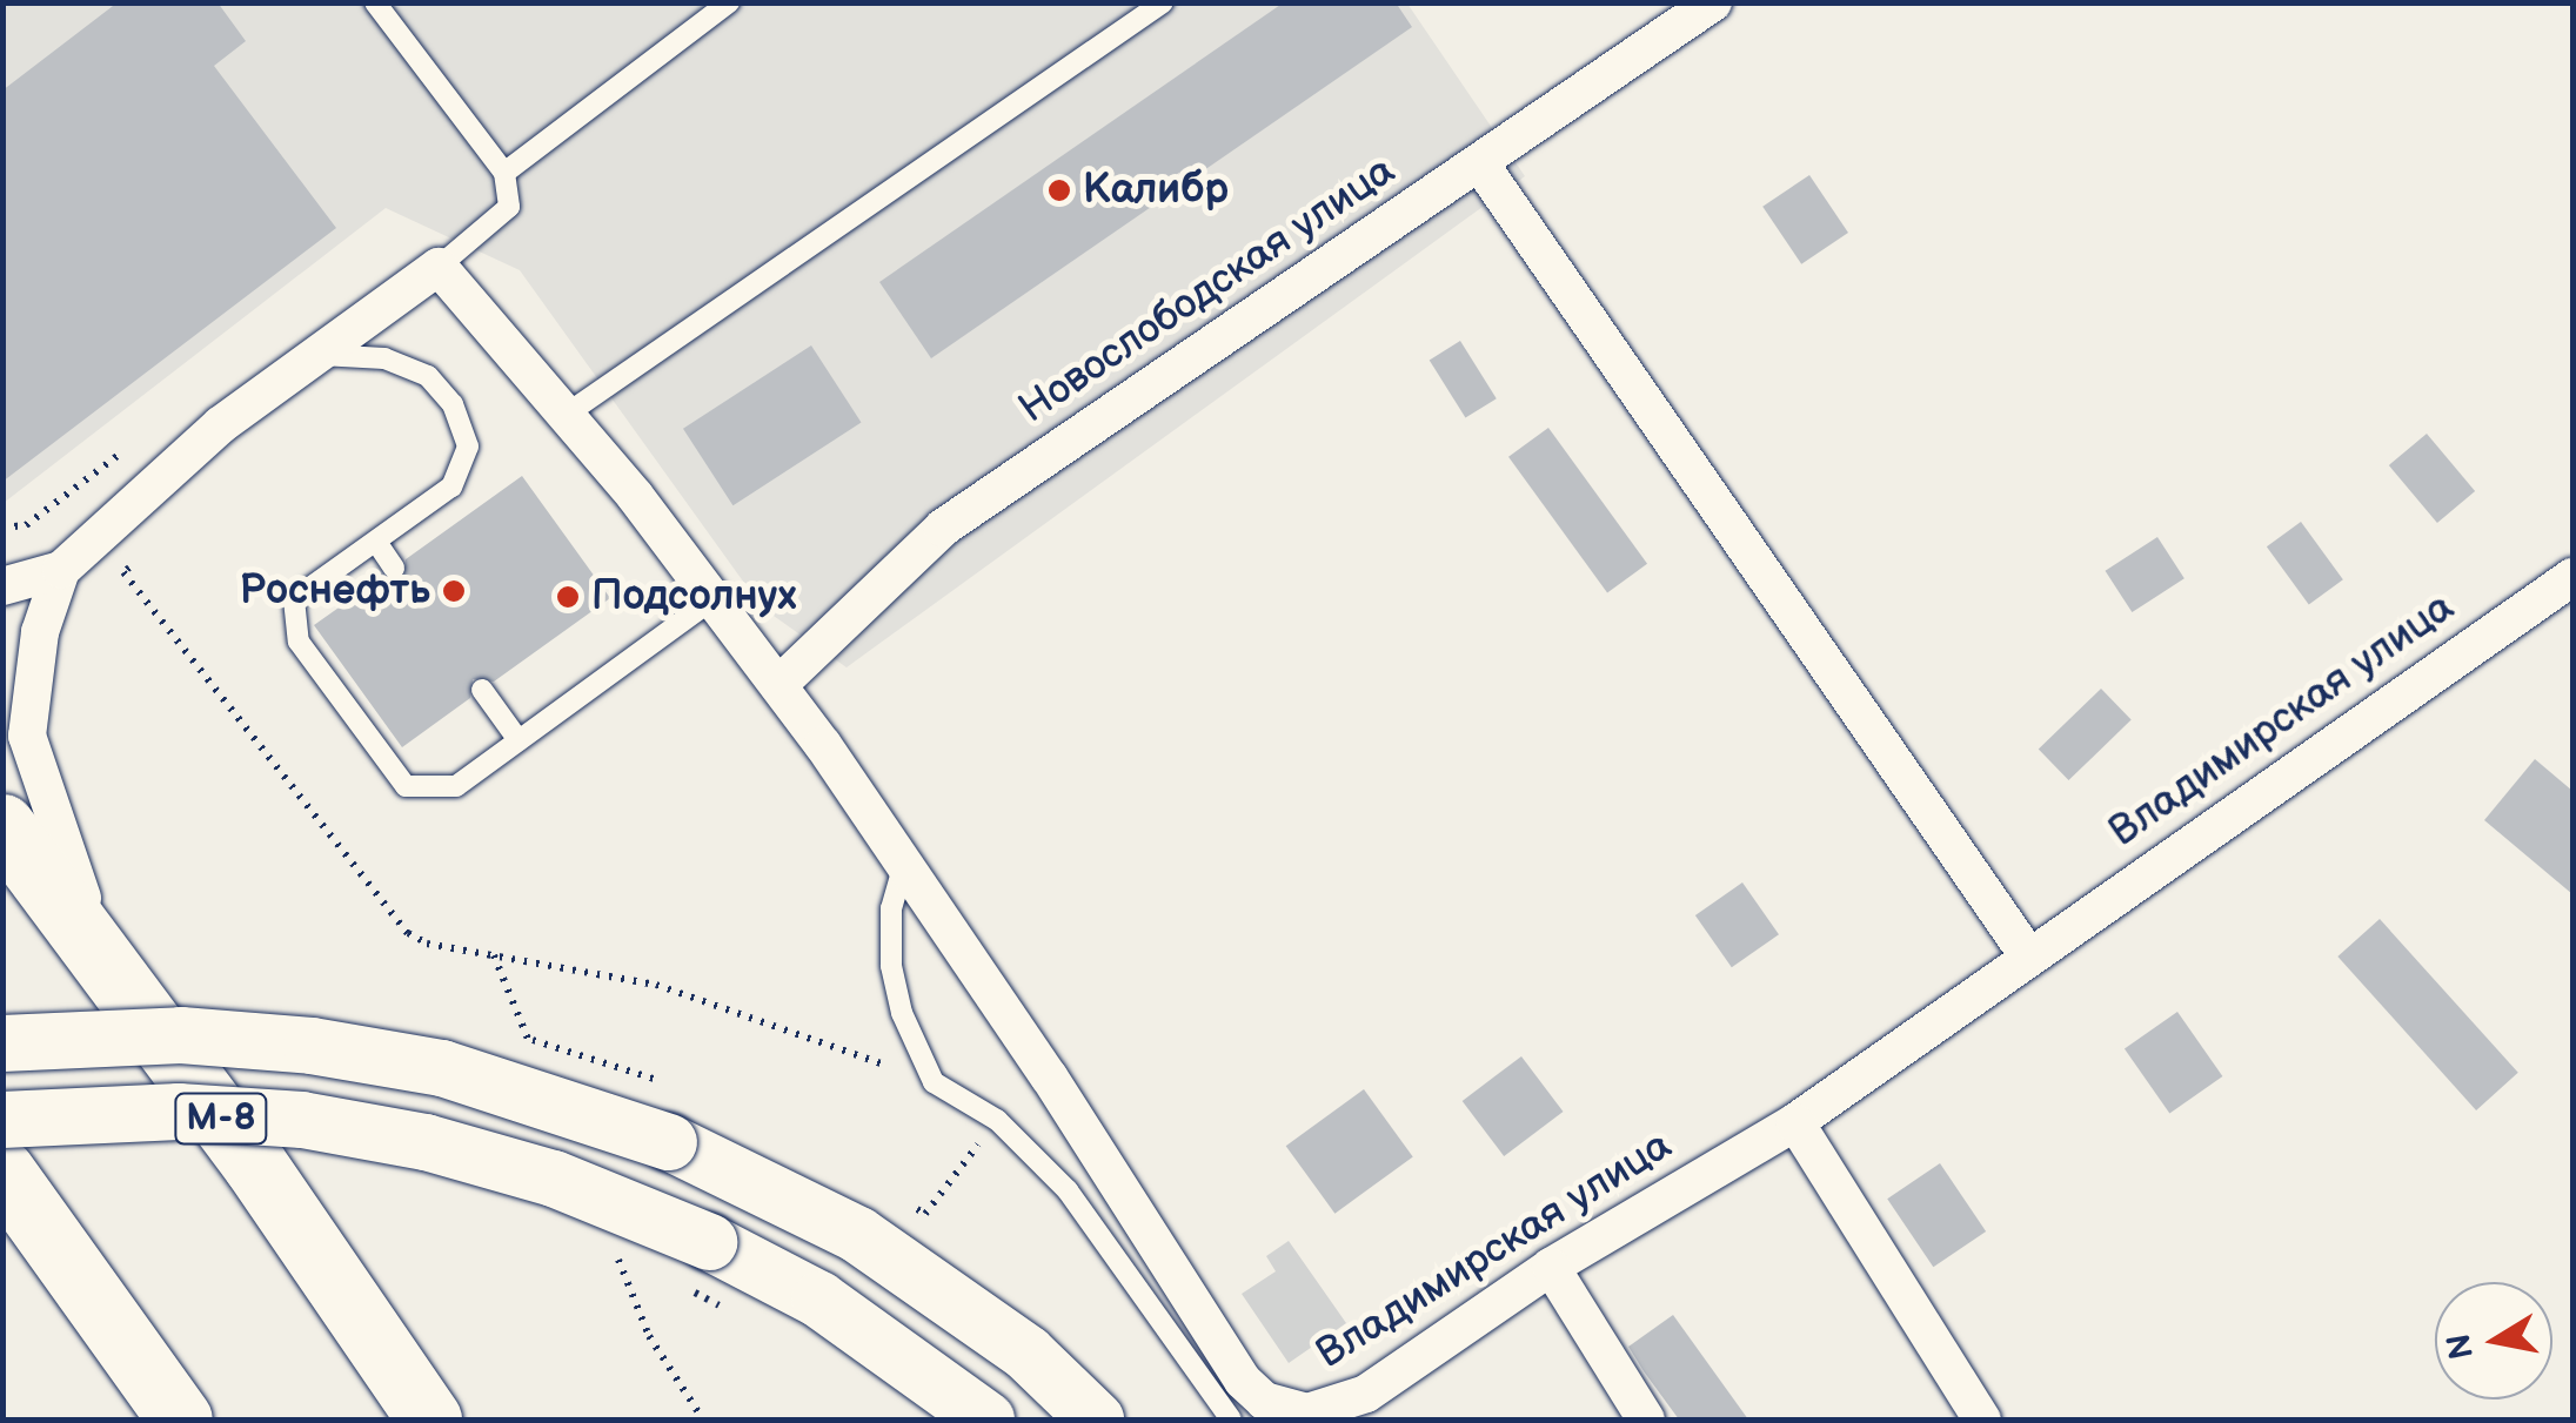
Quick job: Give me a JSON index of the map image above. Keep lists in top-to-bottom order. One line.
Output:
{"streets":{"highway":["М-8"],"street":["Новослободская улица","Владимирская улица"]},"crossings":[["Новослободская улица","Владимирская улица"]],"places":["Калибр","Роснефть","Подсолнух"],"north":"left"}
